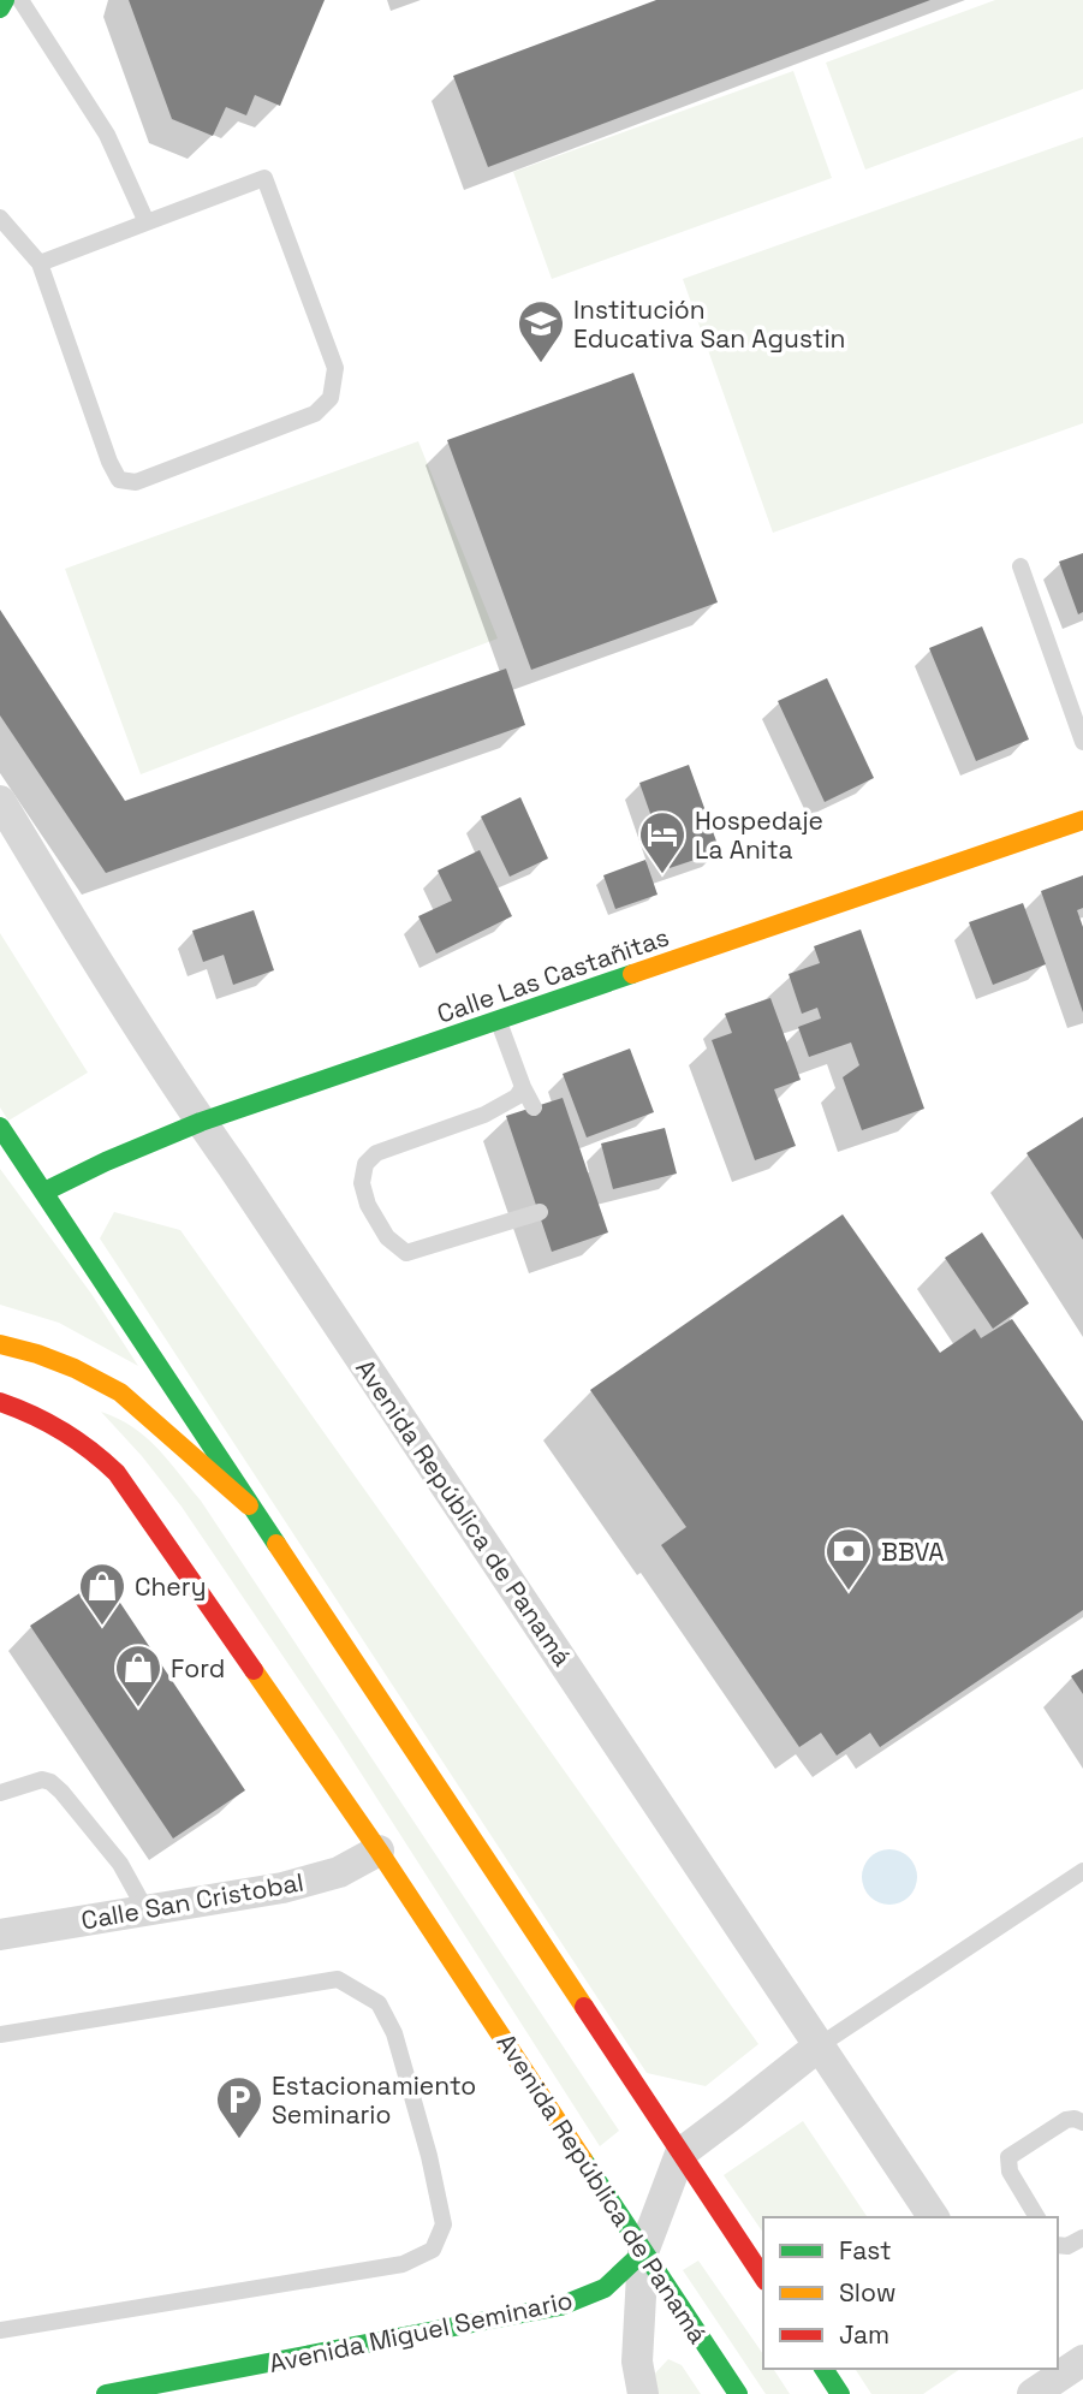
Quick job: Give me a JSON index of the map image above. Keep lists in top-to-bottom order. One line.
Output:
{"streets":{"main road":["Calle Las Castañitas","Avenida República de Panamá","Avenida Miguel Seminario"],"street":["Calle San Cristobal"]},"crossings":[["Calle Las Castañitas","Avenida República de Panamá"],["Avenida República de Panamá","Calle San Cristobal"],["Avenida República de Panamá","Avenida Miguel Seminario"]],"places":{"school or university":["Institución Educativa San Agustin"],"hotel":["Hospedaje La Anita"],"bank":["BBVA"],"shop":["Chery","Ford"],"parking":["Estacionamiento Seminario"]},"legend":["Fast","Slow","Jam"]}
